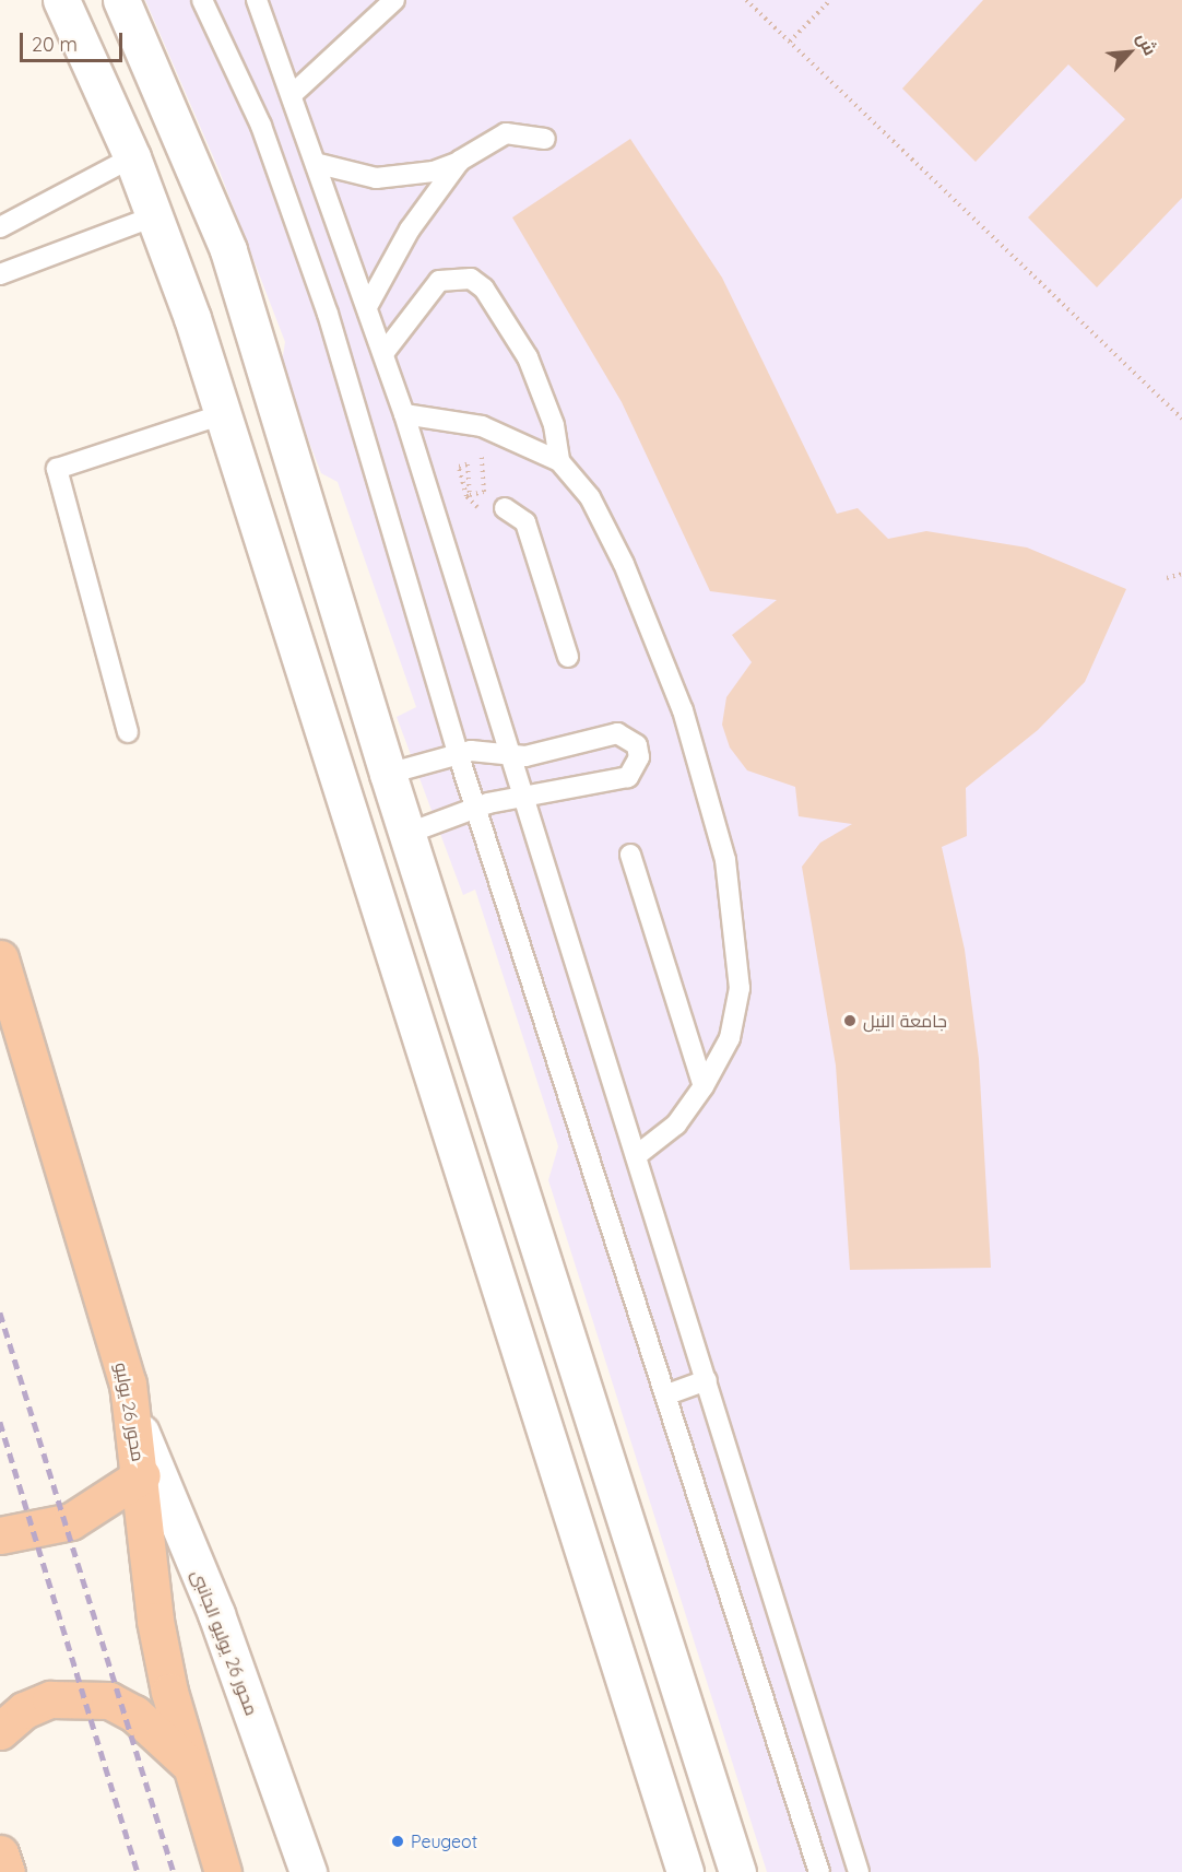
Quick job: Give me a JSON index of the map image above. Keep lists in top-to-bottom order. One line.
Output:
{"streets":{"highway":["محور 26 يوليو"],"street":["محور 26 يوليو الجانبى"]},"crossings":[["محور 26 يوليو","محور 26 يوليو الجانبى"]],"places":["جامعة النيل","Peugeot"],"scale_bar":"20 m","north":"top right"}
